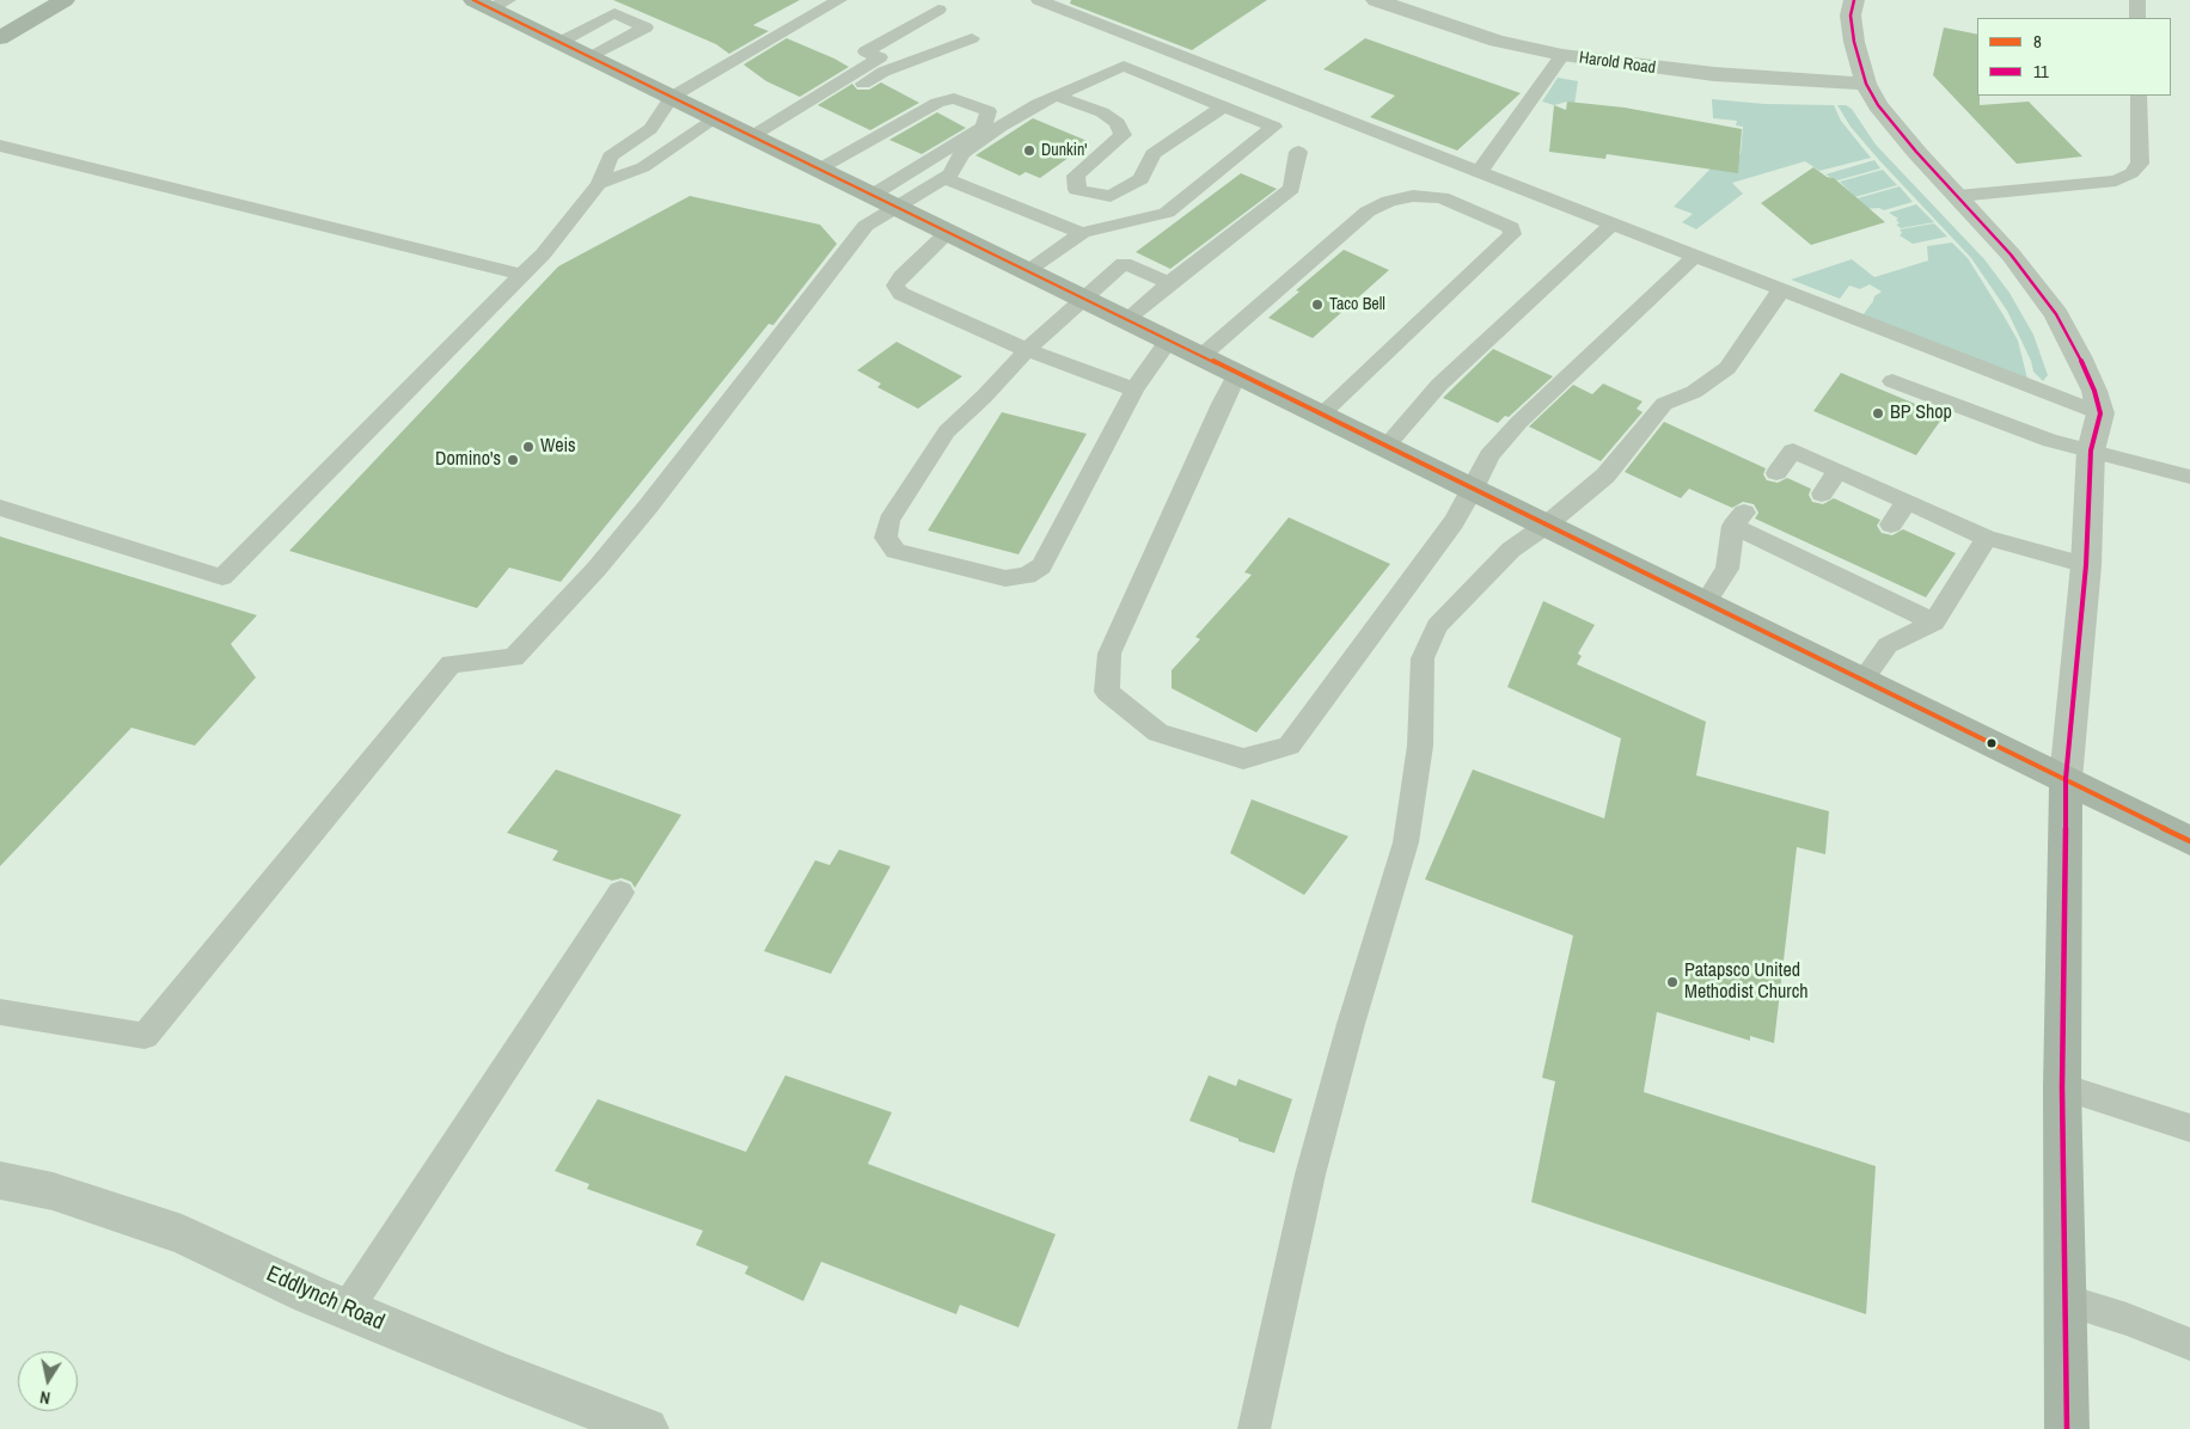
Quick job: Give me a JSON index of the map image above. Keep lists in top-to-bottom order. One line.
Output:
{"streets":{"street":["Harold Road","Eddlynch Road"]},"places":["Dunkin'","Taco Bell","BP Shop","Weis","Domino's","Patapsco United Methodist Church"],"lines":["transit line 8","transit line 11"],"legend":["8","11"],"north":"bottom"}
